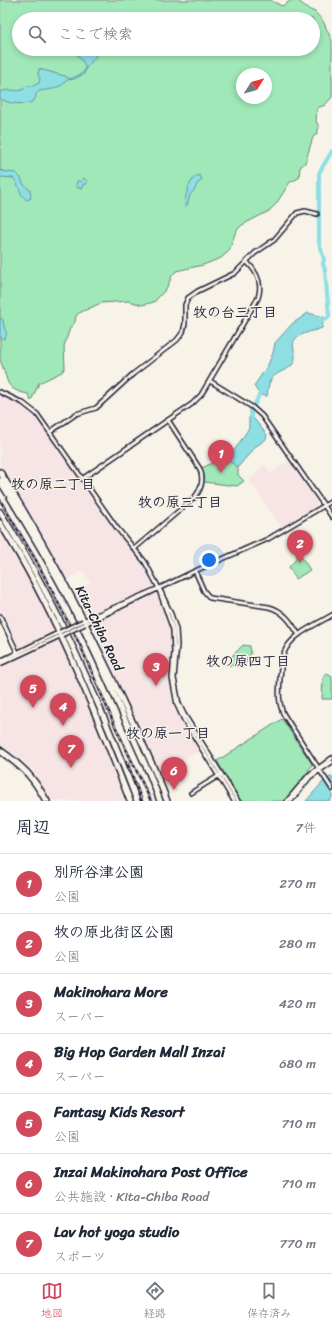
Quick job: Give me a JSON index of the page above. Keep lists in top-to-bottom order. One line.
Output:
{"streets":{"highway":["Kita-Chiba Road"]},"districts":["牧の台三丁目","牧の原二丁目","牧の原三丁目","牧の原四丁目","牧の原一丁目"],"north":"top right","page":{"search":"ここで検索","pins":["1","2","3","5","4","7","6"],"heading":["周辺","7件"],"list":[{"mark":"1","name":"別所谷津公園","note":"公園","value":"270 m"},{"mark":"2","name":"牧の原北街区公園","note":"公園","value":"280 m"},{"mark":"3","name":"Makinohara More","note":"スーパー","value":"420 m"},{"mark":"4","name":"Big Hop Garden Mall Inzai","note":"スーパー","value":"680 m"},{"mark":"5","name":"Fantasy Kids Resort","note":"公園","value":"710 m"},{"mark":"6","name":"Inzai Makinohara Post Office","note":"公共施設 · Kita-Chiba Road","value":"710 m"},{"mark":"7","name":"Lav hot yoga studio","note":"スポーツ","value":"770 m"}],"nav":["地図","経路","保存済み"]}}
